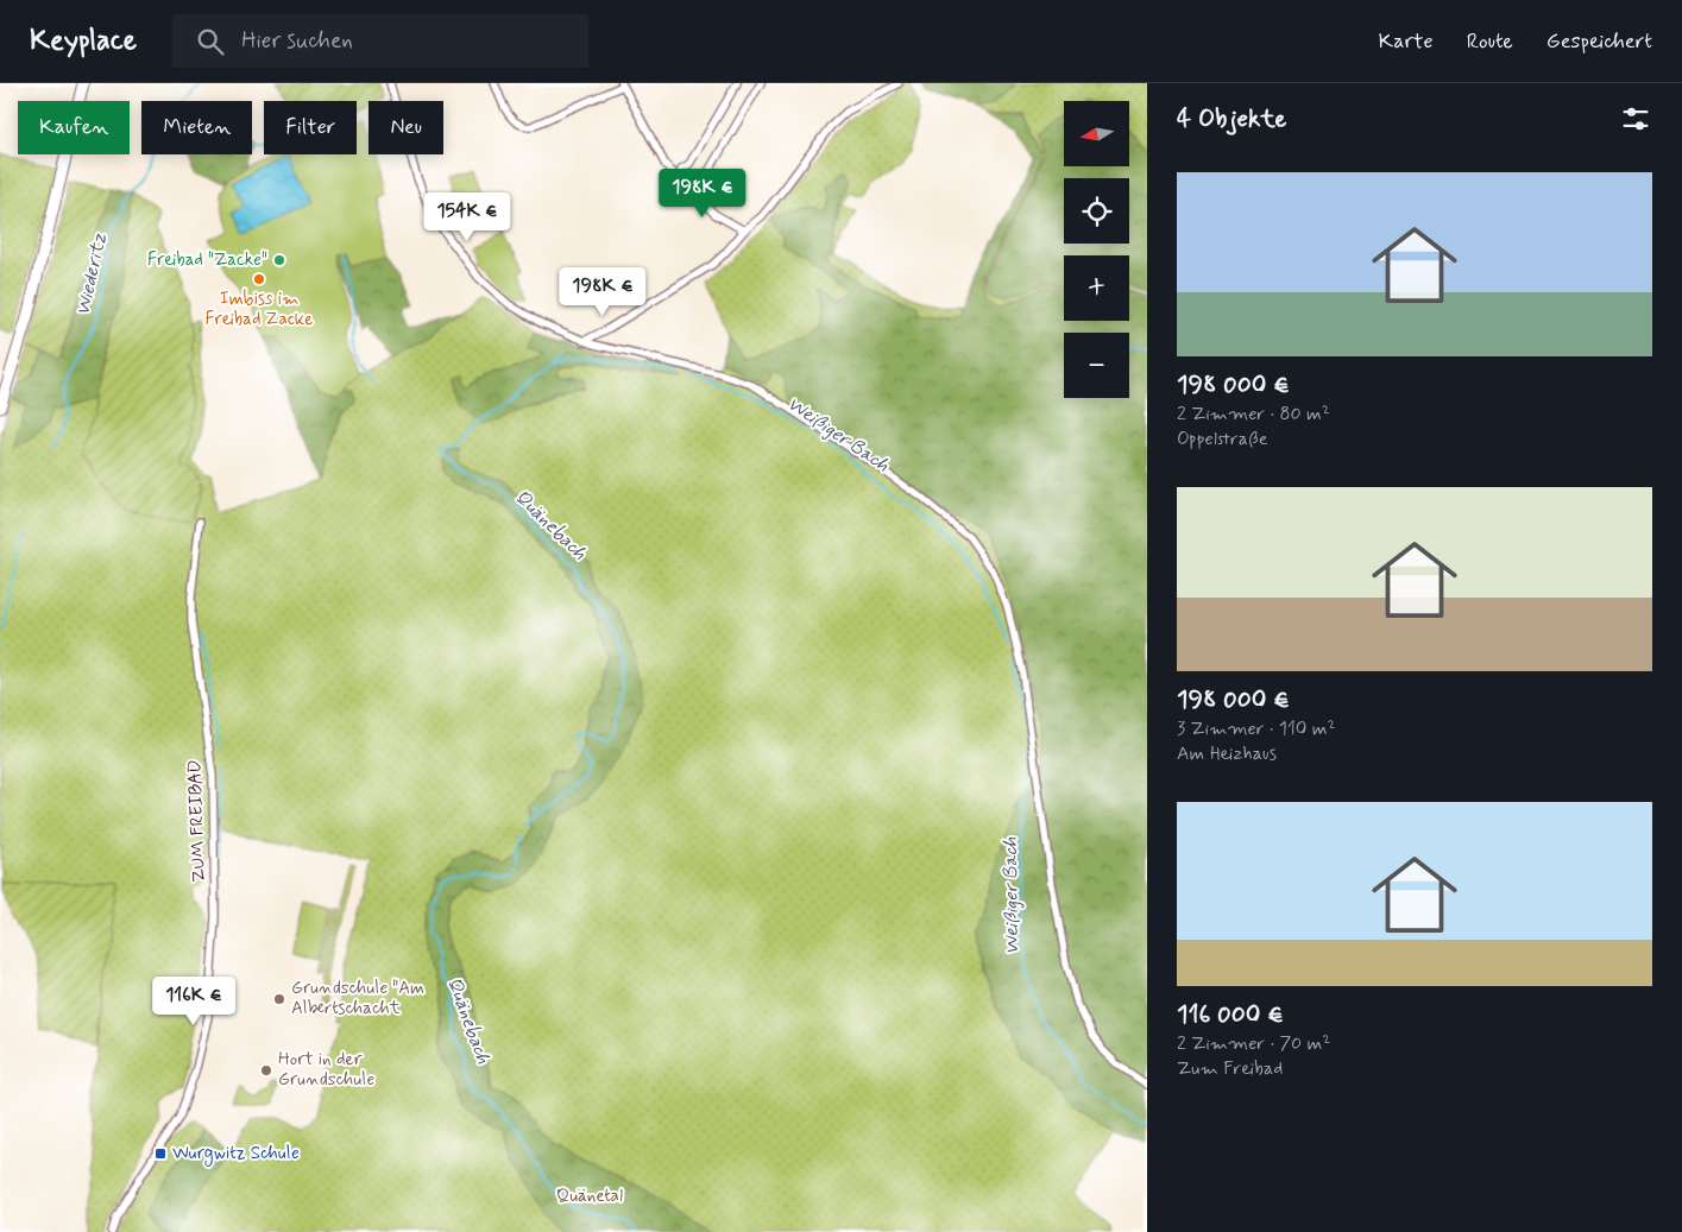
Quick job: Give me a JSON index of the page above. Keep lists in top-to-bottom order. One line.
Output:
{"streets":{"street":["ZUM FREIBAD"]},"water":["Wiederitz","Weißiger Bach","Quänebach"],"parks":["Quänetal"],"places":{"other":["Freibad \"Zacke\"","Imbiss im Freibad Zacke","Grundschule \"Am Albertschacht","Hort in der Grundschule"],"transit":["Wurgwitz Schule"]},"north":"left","page":{"header":"Keyplace","search":"Hier suchen","nav":["Karte","Route","Gespeichert"],"heading":"4 Objekte","map_buttons":["+","−"],"chip":["Kaufen","Mieten","Filter","Neu"],"list":[{"name":"198 000 €","note":"2 Zimmer · 80 m² · Oppelstraße"},{"name":"198 000 €","note":"3 Zimmer · 110 m² · Am Heizhaus"},{"name":"116 000 €","note":"2 Zimmer · 70 m² · Zum Freibad"}],"price":["198K €","154K €","198K €","116K €"]}}
